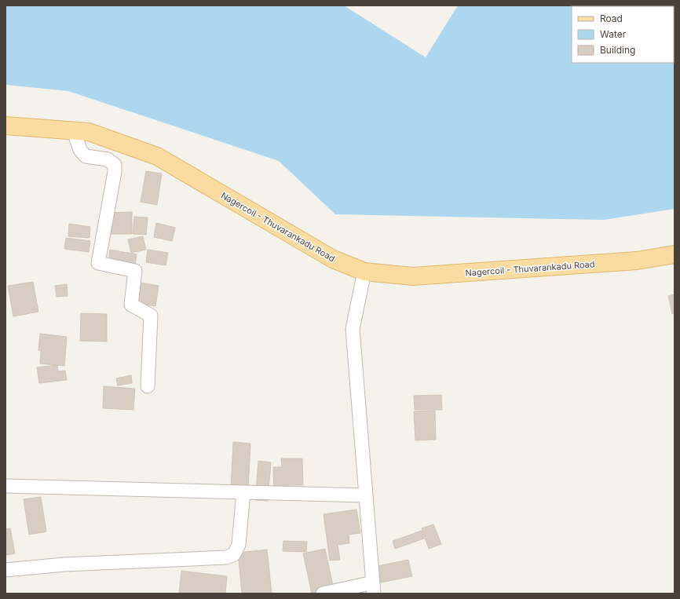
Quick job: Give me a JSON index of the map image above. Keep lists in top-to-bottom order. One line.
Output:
{"streets":{"main road":["Nagercoil - Thuvarankadu Road"]},"legend":["Road","Water","Building"]}
